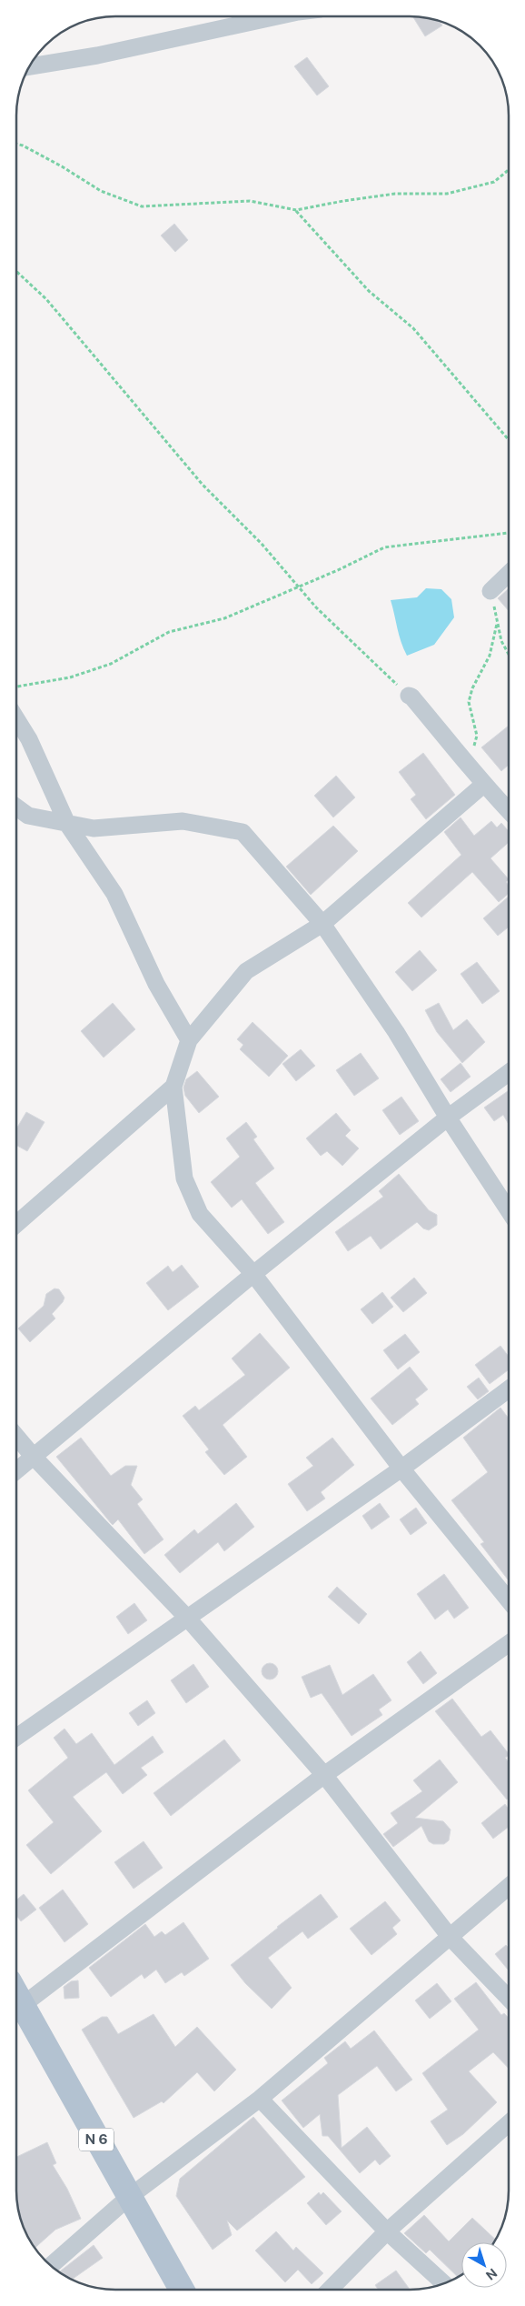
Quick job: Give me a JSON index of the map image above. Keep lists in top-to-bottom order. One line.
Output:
{"streets":{"main road":["N 6"]},"north":"bottom right"}
